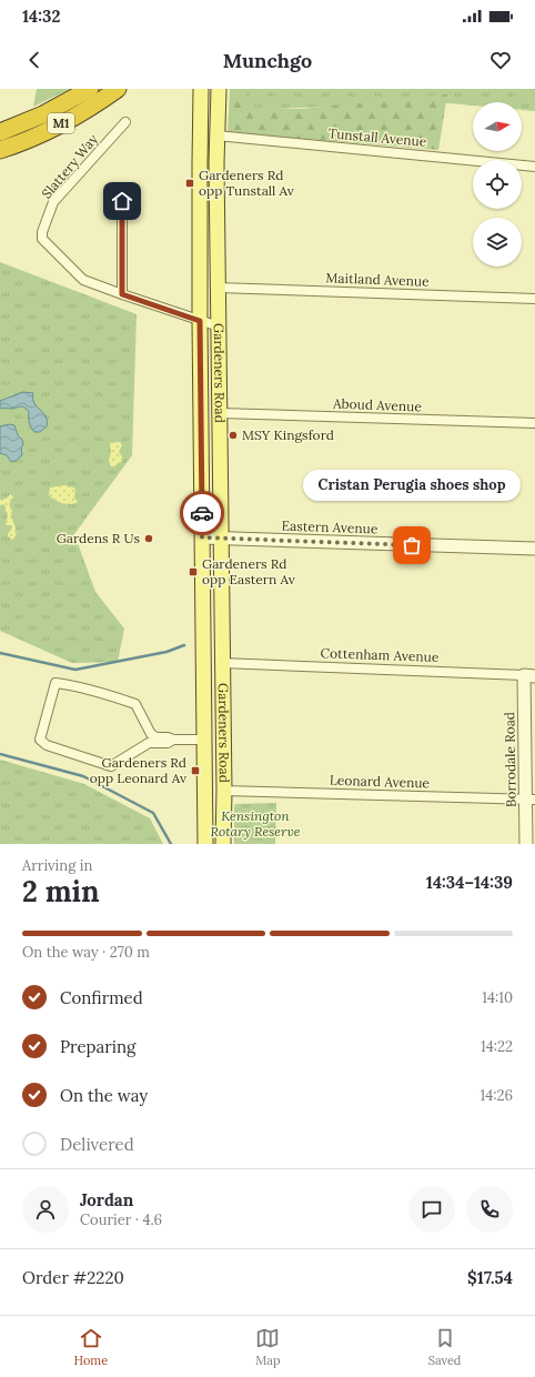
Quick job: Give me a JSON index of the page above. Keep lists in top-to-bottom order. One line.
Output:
{"streets":{"highway":["M1"],"main road":["Gardeners Road"],"street":["Tunstall Avenue","Slattery Way","Maitland Avenue","Aboud Avenue","Eastern Avenue","Cottenham Avenue","Borrodale Road","Leonard Avenue"]},"crossings":[["Tunstall Avenue","Gardeners Road"],["Slattery Way","Gardeners Road"],["Maitland Avenue","Gardeners Road"],["Gardeners Road","Aboud Avenue"],["Gardeners Road","Eastern Avenue"],["Gardeners Road","Cottenham Avenue"],["Gardeners Road","Leonard Avenue"],["Cottenham Avenue","Borrodale Road"],["Borrodale Road","Leonard Avenue"]],"parks":["Kensington Rotary Reserve"],"places":{"transit":["Gardeners Rd opp Tunstall Av","Gardeners Rd opp Eastern Av","Gardeners Rd opp Leonard Av"],"other":["MSY Kingsford","Gardens R Us","Cristan Perugia shoes shop"]},"north":"right","page":{"status":"14:32","header":"Munchgo","bubble":"Cristan Perugia shoes shop","heading":["2 min","Arriving in","14:34–14:39"],"panel":["Jordan","Courier · 4.6","Order #2220","$17.54"],"bar":"On the way · 270 m","list":[["Confirmed","14:10"],["Preparing","14:22"],["On the way","14:26"],"Delivered"],"tabs":["Home","Map","Saved"]}}
